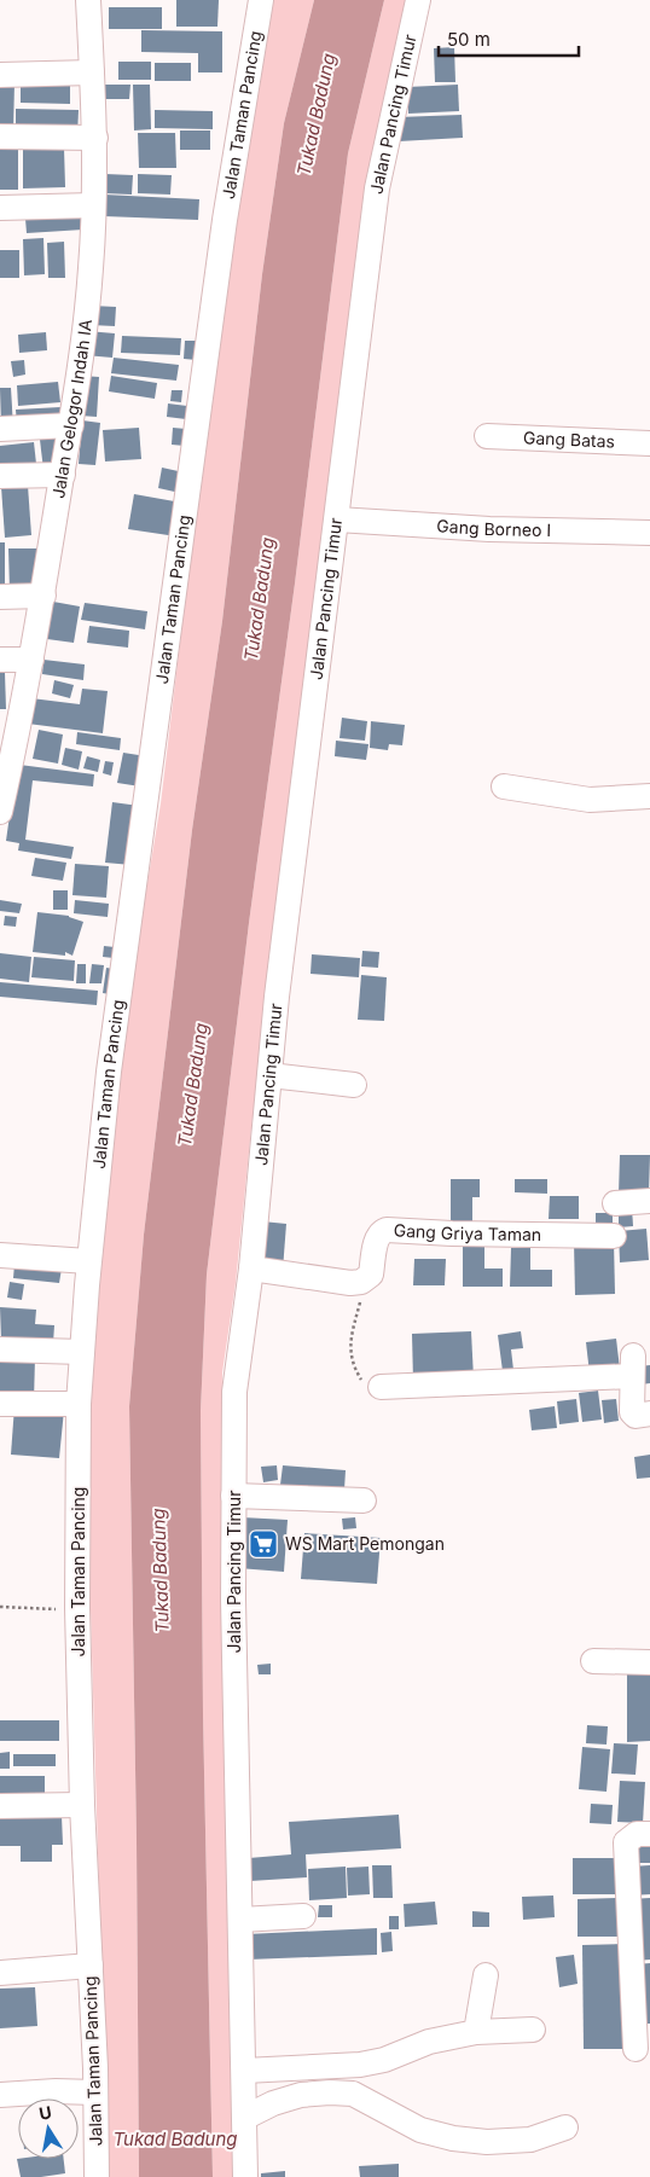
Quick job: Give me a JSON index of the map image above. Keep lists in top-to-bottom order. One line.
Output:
{"streets":{"street":["Jalan Pancing Timur","Jalan Taman Pancing","Jalan Gelogor Indah IA","Gang Batas","Gang Borneo I","Gang Griya Taman"]},"crossings":[["Jalan Pancing Timur","Gang Borneo I"]],"water":["Tukad Badung"],"places":{"supermarket":["WS Mart Pemongan"]},"scale_bar":"50 m","north":"top"}
